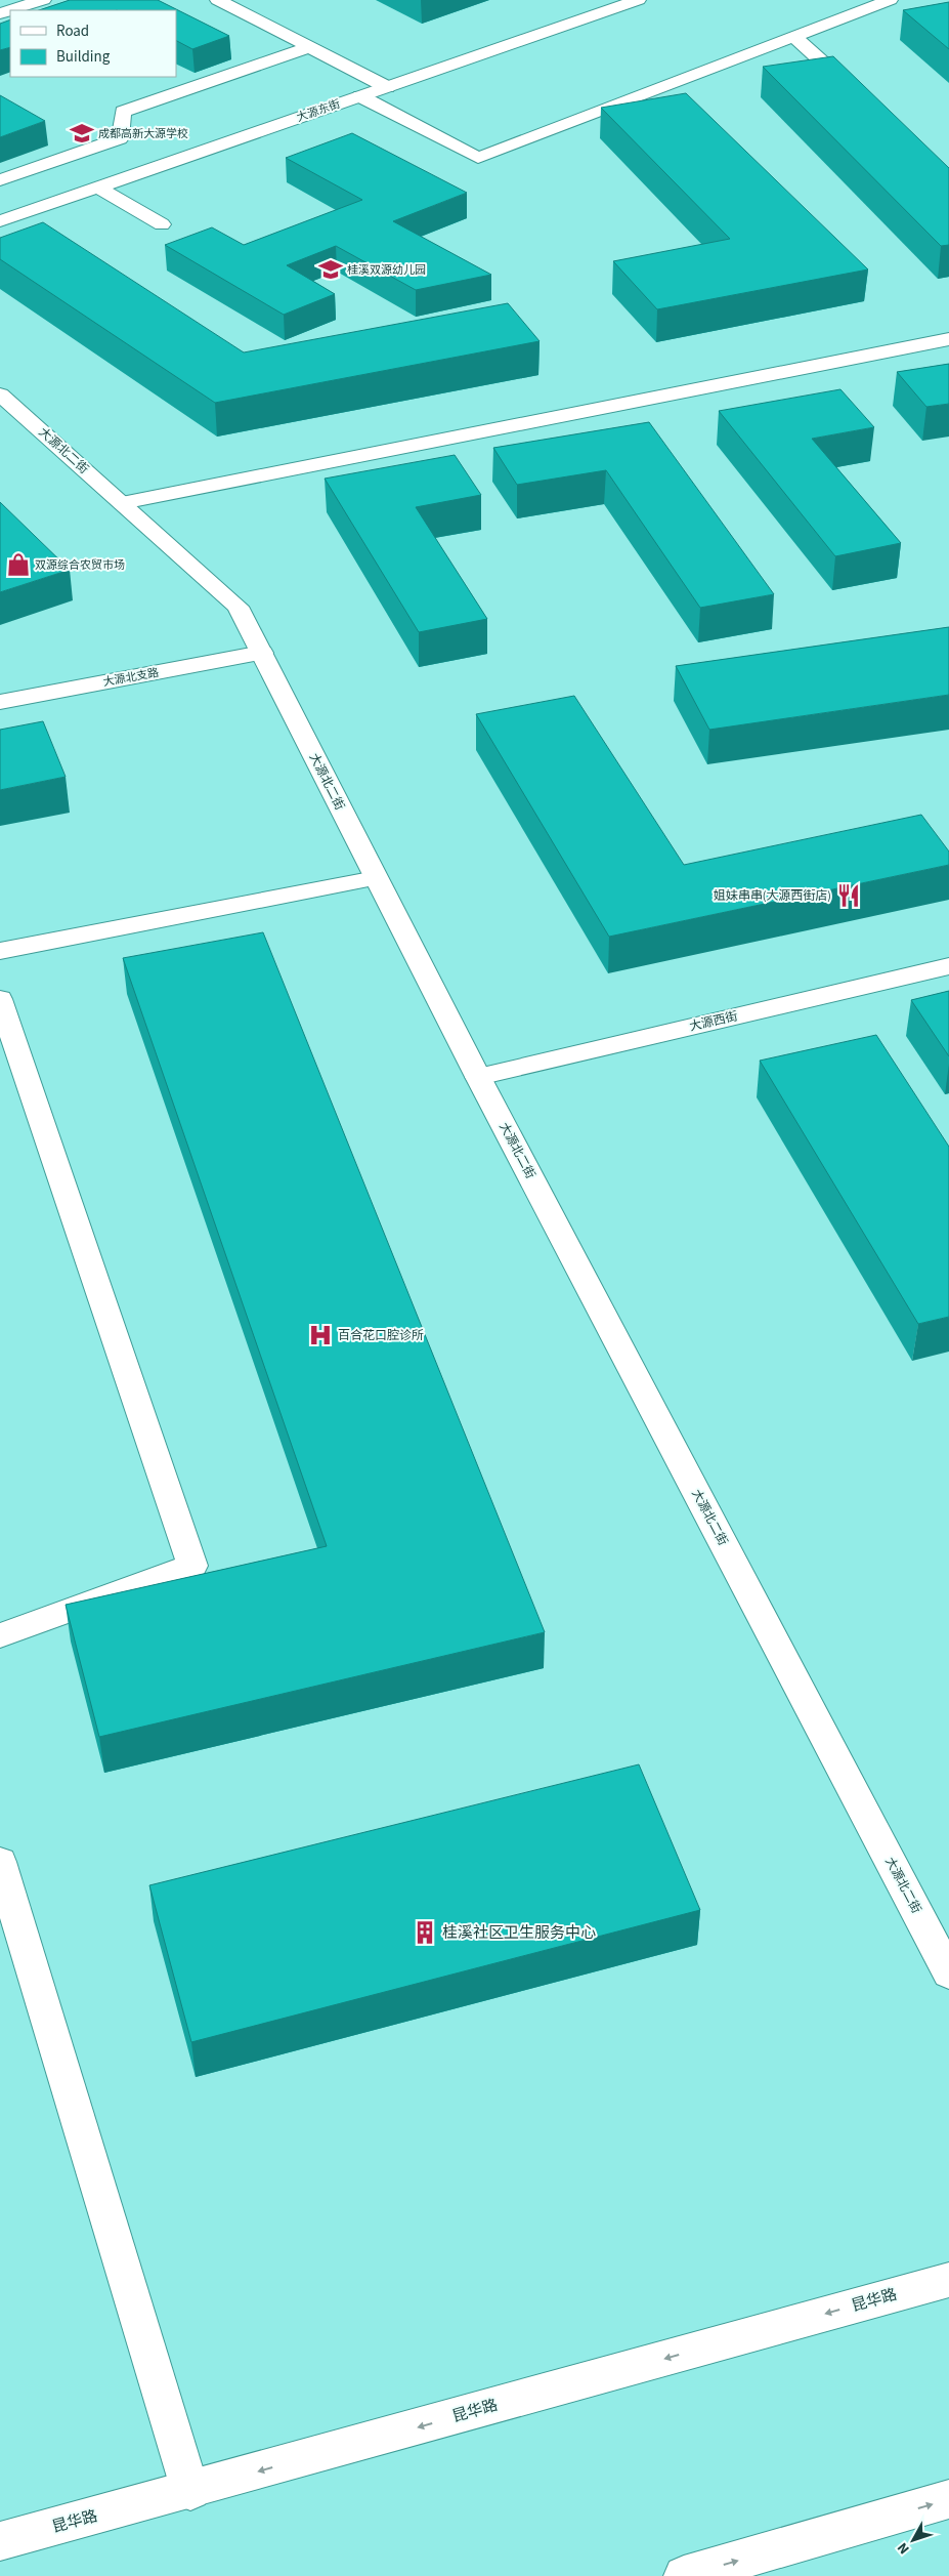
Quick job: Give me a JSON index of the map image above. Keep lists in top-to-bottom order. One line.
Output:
{"streets":{"street":["大源东街","大源北二街","大源北支路","大源西街","昆华路"]},"crossings":[["大源北二街","大源北支路"],["大源北二街","大源西街"]],"places":{"school or university":["成都高新大源学校","桂溪双源幼儿园"],"shop":["双源综合农贸市场"],"restaurant":["姐妹串串(大源西街店)"],"hospital":["百合花口腔诊所"],"building":["桂溪社区卫生服务中心"]},"legend":["Road","Building"],"north":"bottom left"}
